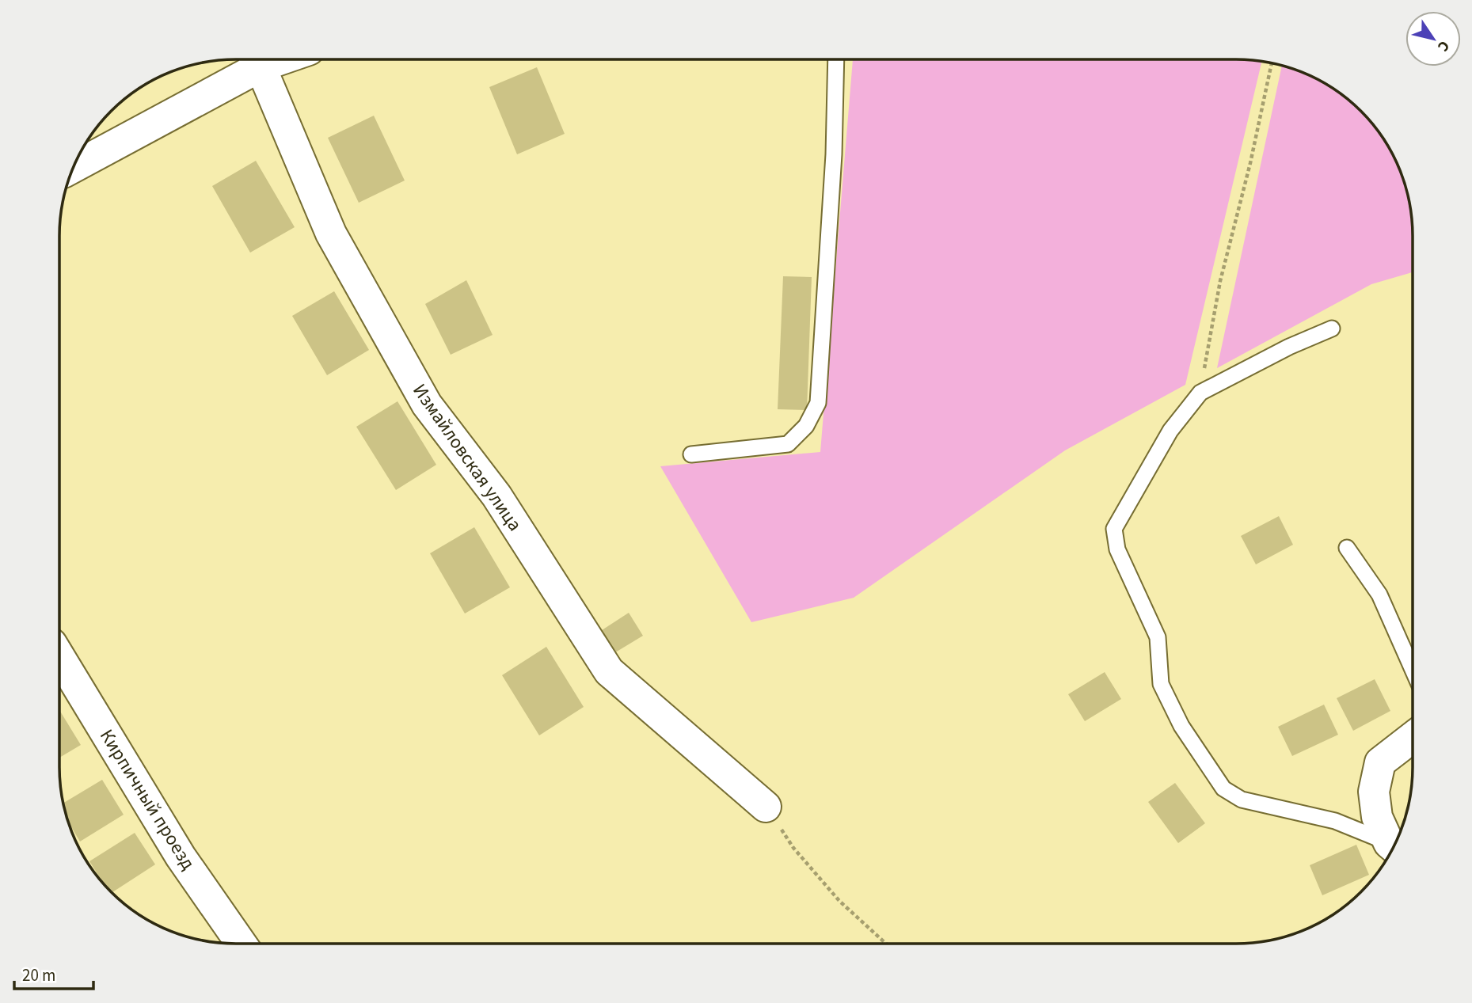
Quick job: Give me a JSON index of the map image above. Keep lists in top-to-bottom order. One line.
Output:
{"streets":{"street":["Измайловская улица","Кирпичный проезд"]},"scale_bar":"20 m","north":"bottom right"}
